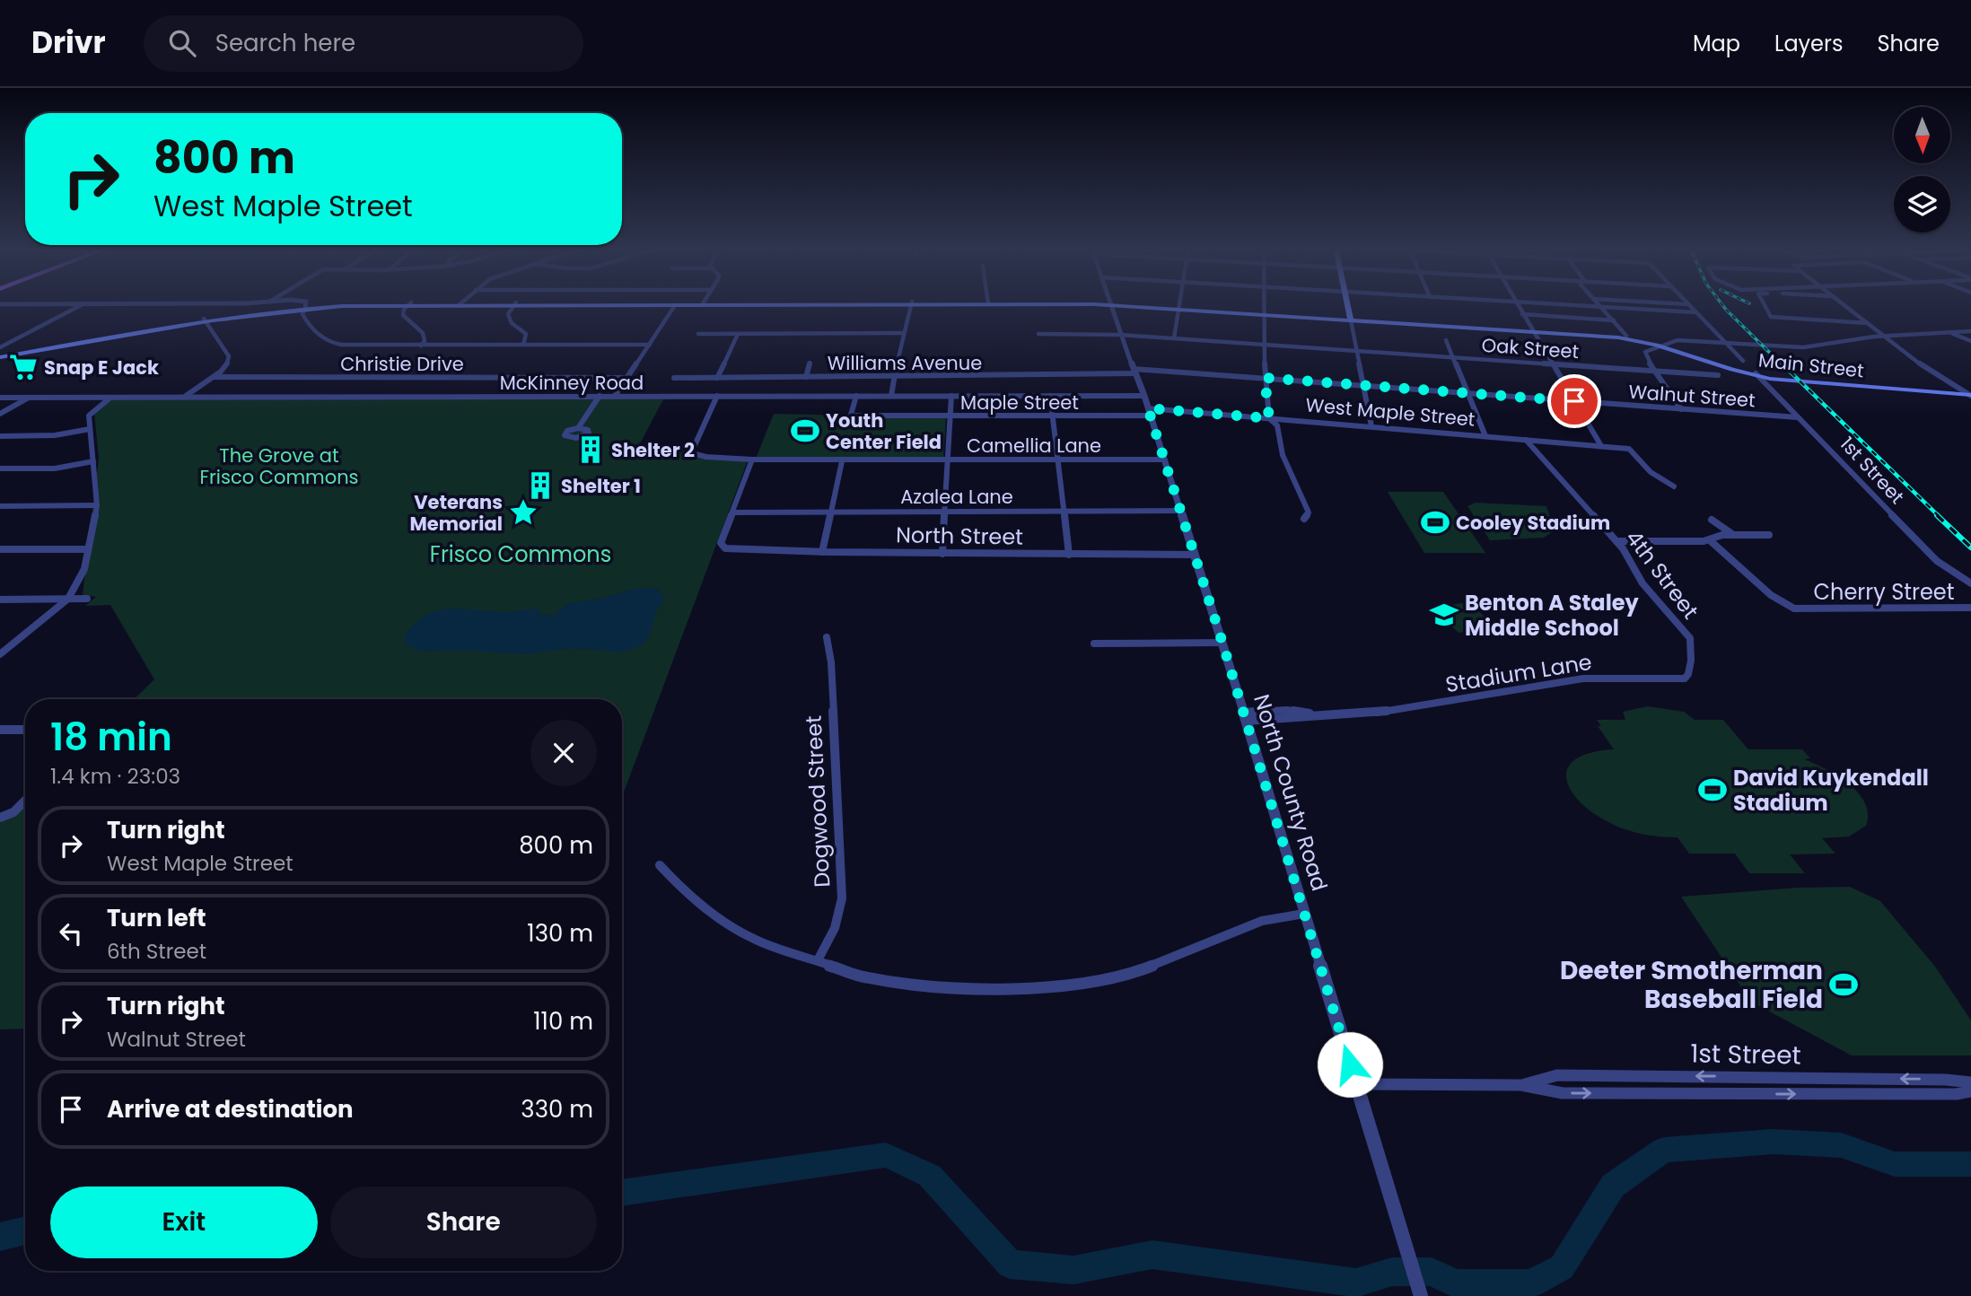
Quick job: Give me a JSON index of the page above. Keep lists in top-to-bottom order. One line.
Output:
{"streets":{"main road":["Main Street"],"street":["Oak Street","Williams Avenue","Christie Drive","McKinney Road","Walnut Street","Maple Street","West Maple Street","Camellia Lane","1st Street","Azalea Lane","North Street","4th Street","Cherry Street","Stadium Lane","North County Road","Dogwood Street"]},"crossings":[["Oak Street","North County Road"],["Williams Avenue","Walnut Street"],["Williams Avenue","North County Road"],["Main Street","1st Street"],["McKinney Road","Maple Street"],["McKinney Road","Camellia Lane"],["McKinney Road","North County Road"],["Walnut Street","1st Street"],["Walnut Street","North County Road"],["Maple Street","West Maple Street"],["Maple Street","North County Road"],["West Maple Street","4th Street"],["West Maple Street","North County Road"],["Camellia Lane","North County Road"],["1st Street","North County Road"],["Azalea Lane","North County Road"],["North Street","North County Road"],["4th Street","Stadium Lane"],["Stadium Lane","North County Road"]],"parks":["The Grove at Frisco Commons","Frisco Commons"],"places":{"supermarket":["Snap E Jack"],"sports":["Youth Center Field","Cooley Stadium","David Kuykendall Stadium","Deeter Smotherman Baseball Field"],"building":["Shelter 2","Shelter 1"],"place":["Veterans Memorial"],"school or university":["Benton A Staley Middle School"]},"north":"bottom","page":{"header":"Drivr","search":"Search here","nav":["Map","Layers","Share"],"turn":["800 m","West Maple Street"],"heading":["18 min","1.4 km · 23:03"],"list":[{"name":"Turn right","note":"West Maple Street","value":"800 m"},{"name":"Turn left","note":"6th Street","value":"130 m"},{"name":"Turn right","note":"Walnut Street","value":"110 m"},{"name":"Arrive at destination","value":"330 m"}],"buttons":["Exit","Share"]}}
